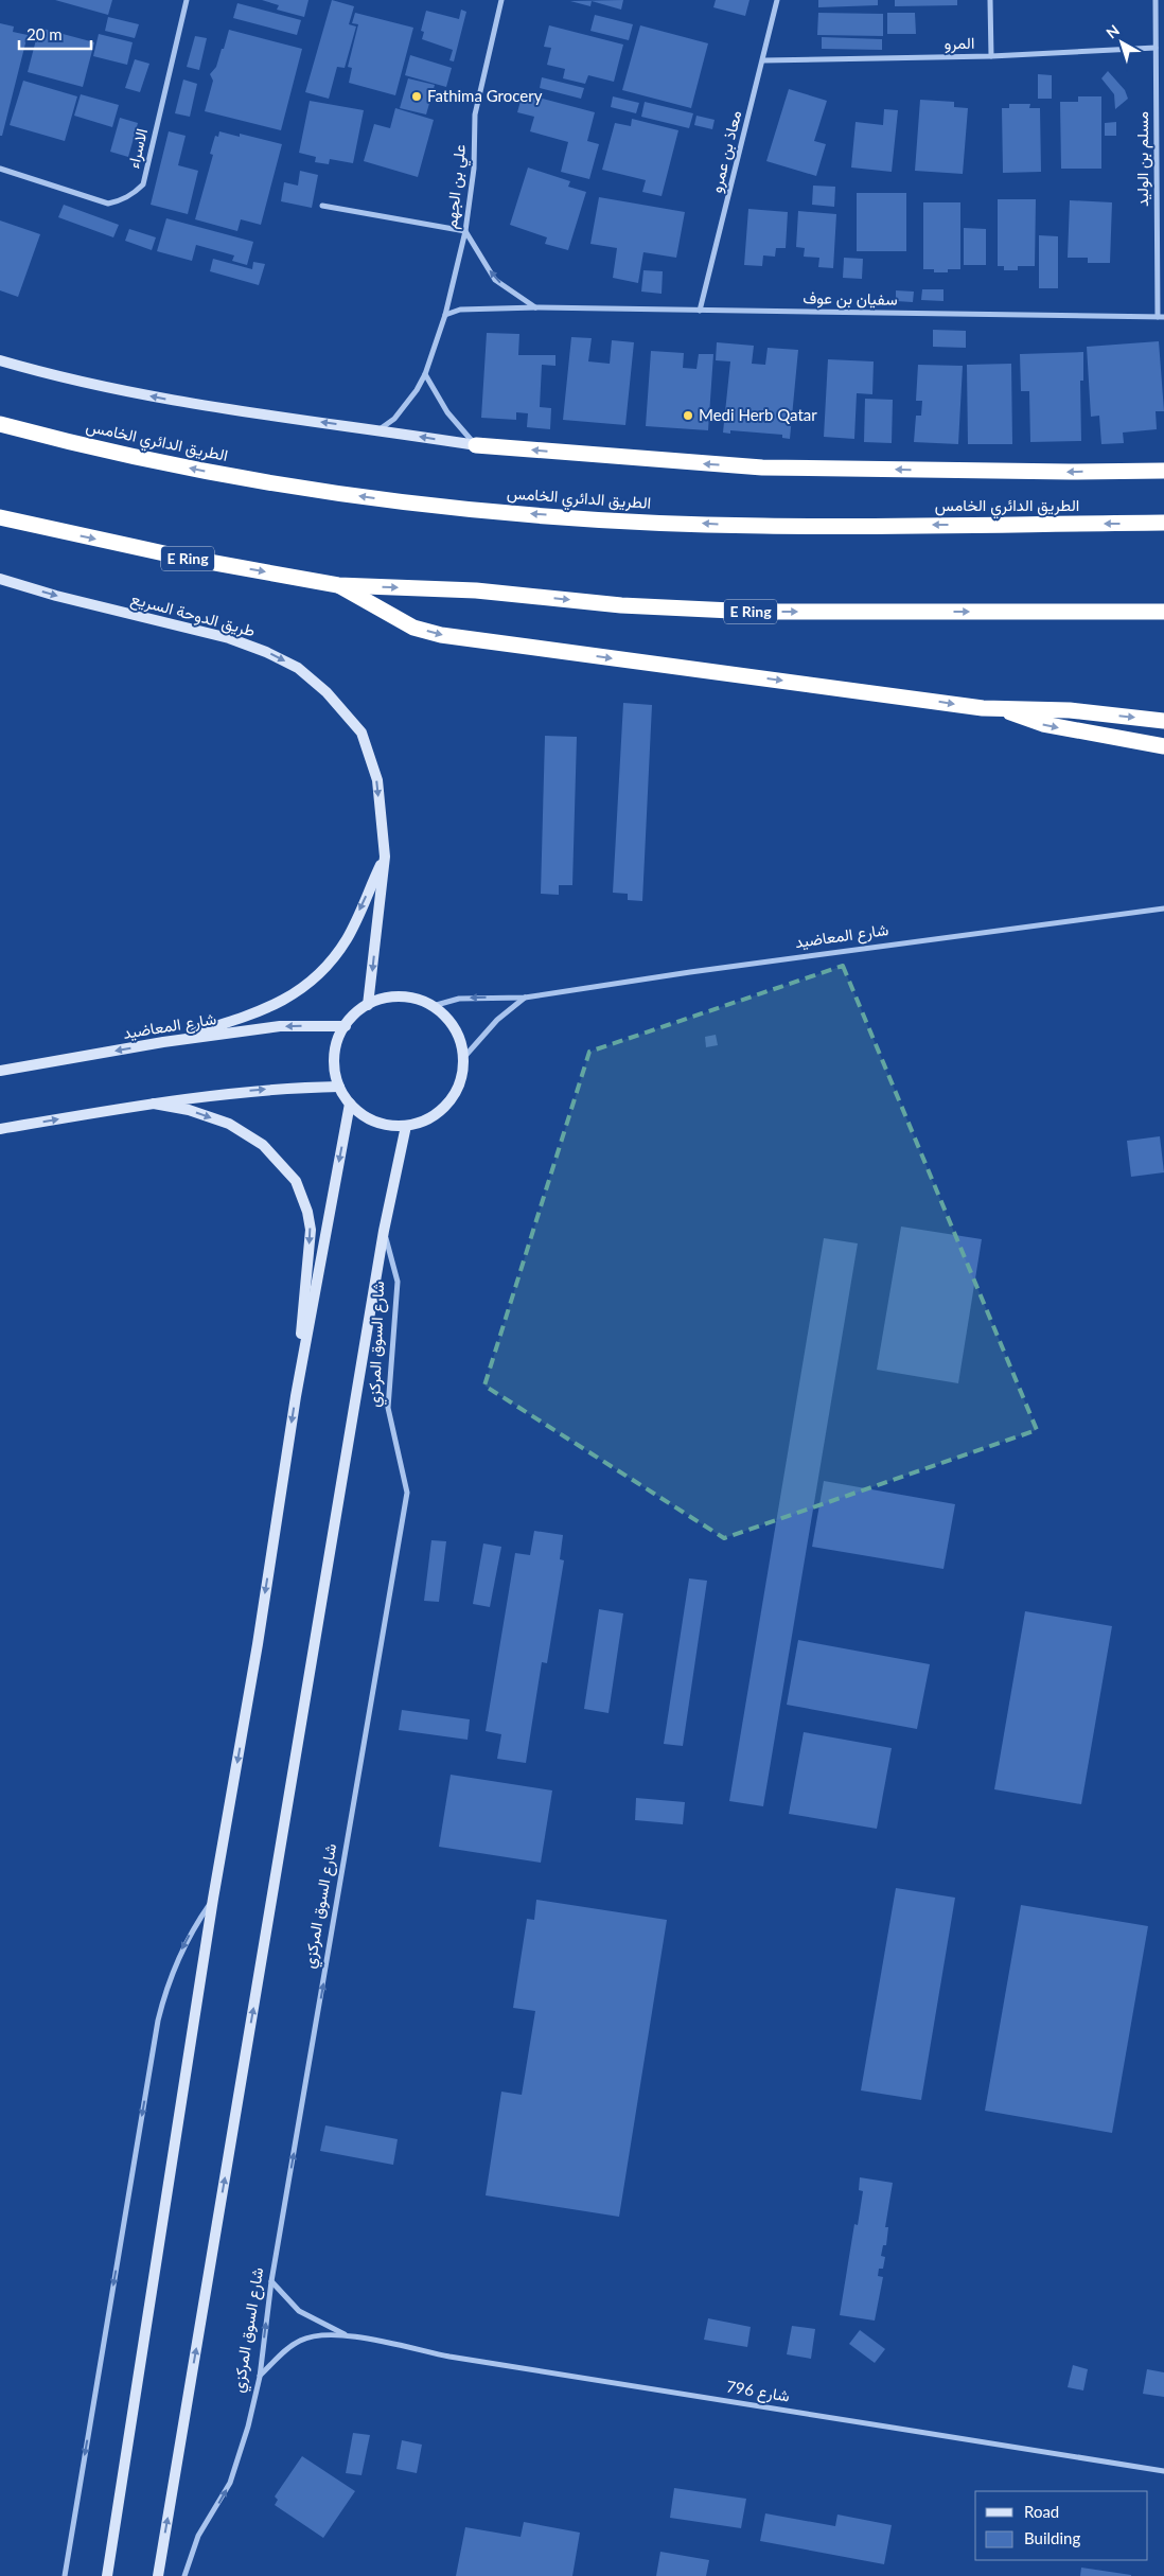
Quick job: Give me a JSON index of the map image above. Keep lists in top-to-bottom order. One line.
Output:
{"streets":{"highway":["الطريق الدائري الخامس","E Ring"],"main road":["طريق الدوحة السريع","شارع المعاضيد","شارع السوق المركزي"],"street":["المرو","الاسراء","معاذ بن عمرو","مسلم بن الوليد","علي بن الجهم","سفيان بن عوف","شارع 796"]},"crossings":[["المرو","معاذ بن عمرو"],["المرو","مسلم بن الوليد"],["معاذ بن عمرو","سفيان بن عوف"],["مسلم بن الوليد","سفيان بن عوف"],["علي بن الجهم","سفيان بن عوف"],["طريق الدوحة السريع","شارع المعاضيد"],["طريق الدوحة السريع","شارع السوق المركزي"],["شارع المعاضيد","شارع السوق المركزي"],["شارع السوق المركزي","شارع 796"]],"one_way":["طريق الدوحة السريع"],"places":["Fathima Grocery","Medi Herb Qatar"],"legend":["Road","Building"],"scale_bar":"20 m","north":"top left"}
